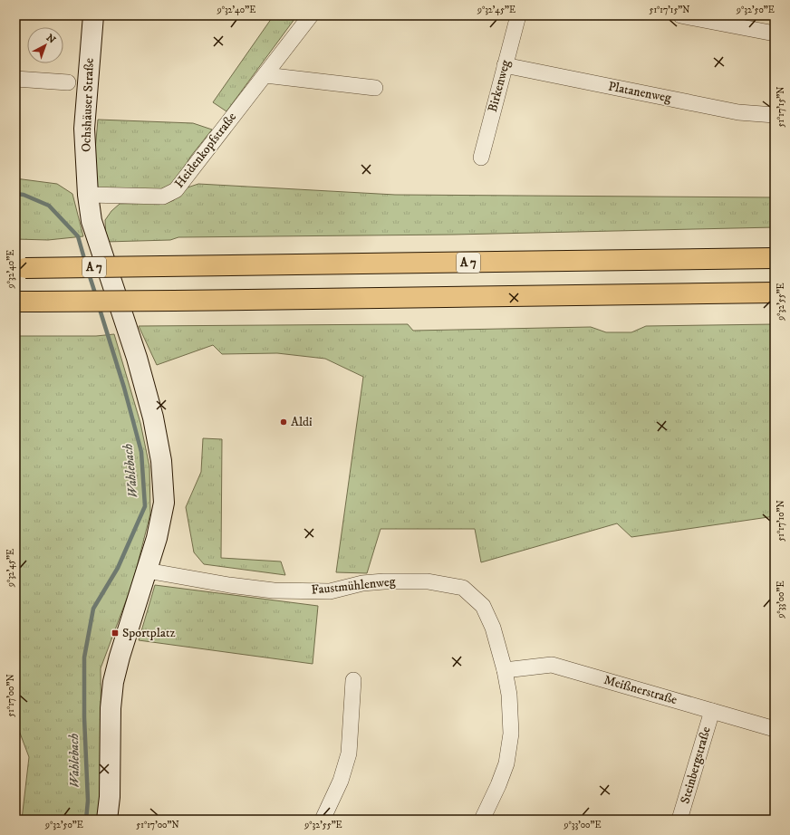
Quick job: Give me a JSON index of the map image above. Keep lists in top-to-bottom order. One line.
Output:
{"streets":{"highway":["A 7"],"main road":["Ochshäuser Straße"],"street":["Birkenweg","Platanenweg","Heidenkopfstraße","Faustmühlenweg","Meißnerstraße","Steinbergstraße"]},"crossings":[["Birkenweg","Platanenweg"],["Ochshäuser Straße","Heidenkopfstraße"],["Ochshäuser Straße","Faustmühlenweg"],["Faustmühlenweg","Meißnerstraße"],["Meißnerstraße","Steinbergstraße"]],"water":["Wahlebach"],"places":{"other":["Aldi"],"transit":["Sportplatz"]},"north":"top right","coordinates":["9°32'40\"E","9°32'45\"E","51°17'15\"N","9°32'50\"E","9°32'55\"E","51°17'10\"N","9°33'00\"E","51°17'00\"N"]}
